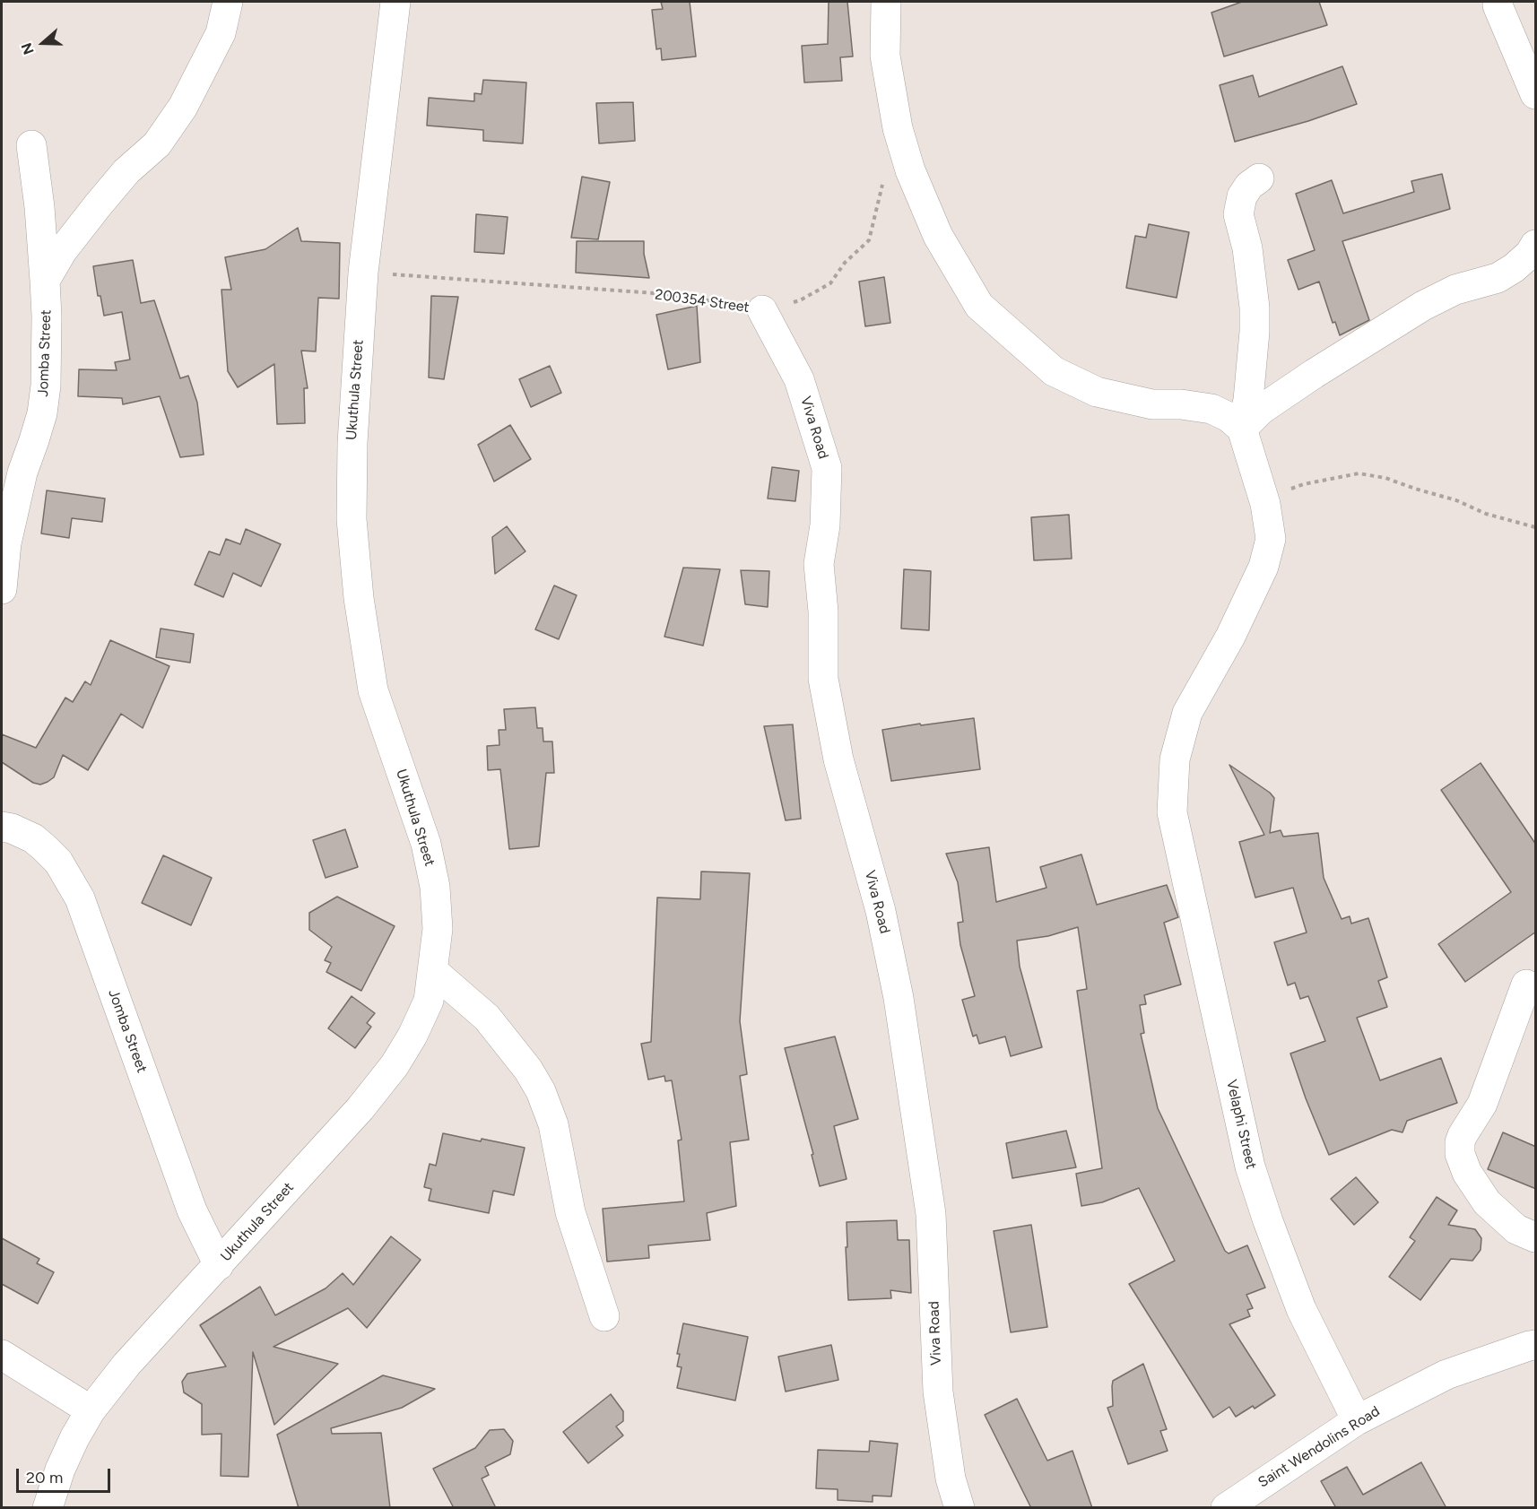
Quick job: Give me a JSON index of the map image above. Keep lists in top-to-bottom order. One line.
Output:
{"streets":{"street":["Jomba Street","Ukuthula Street","Viva Road","Velaphi Street","Saint Wendolins Road"],"path":["200354 Street"]},"crossings":[["200354 Street","Ukuthula Street"],["200354 Street","Viva Road"],["Jomba Street","Ukuthula Street"],["Velaphi Street","Saint Wendolins Road"]],"scale_bar":"20 m","north":"left"}
